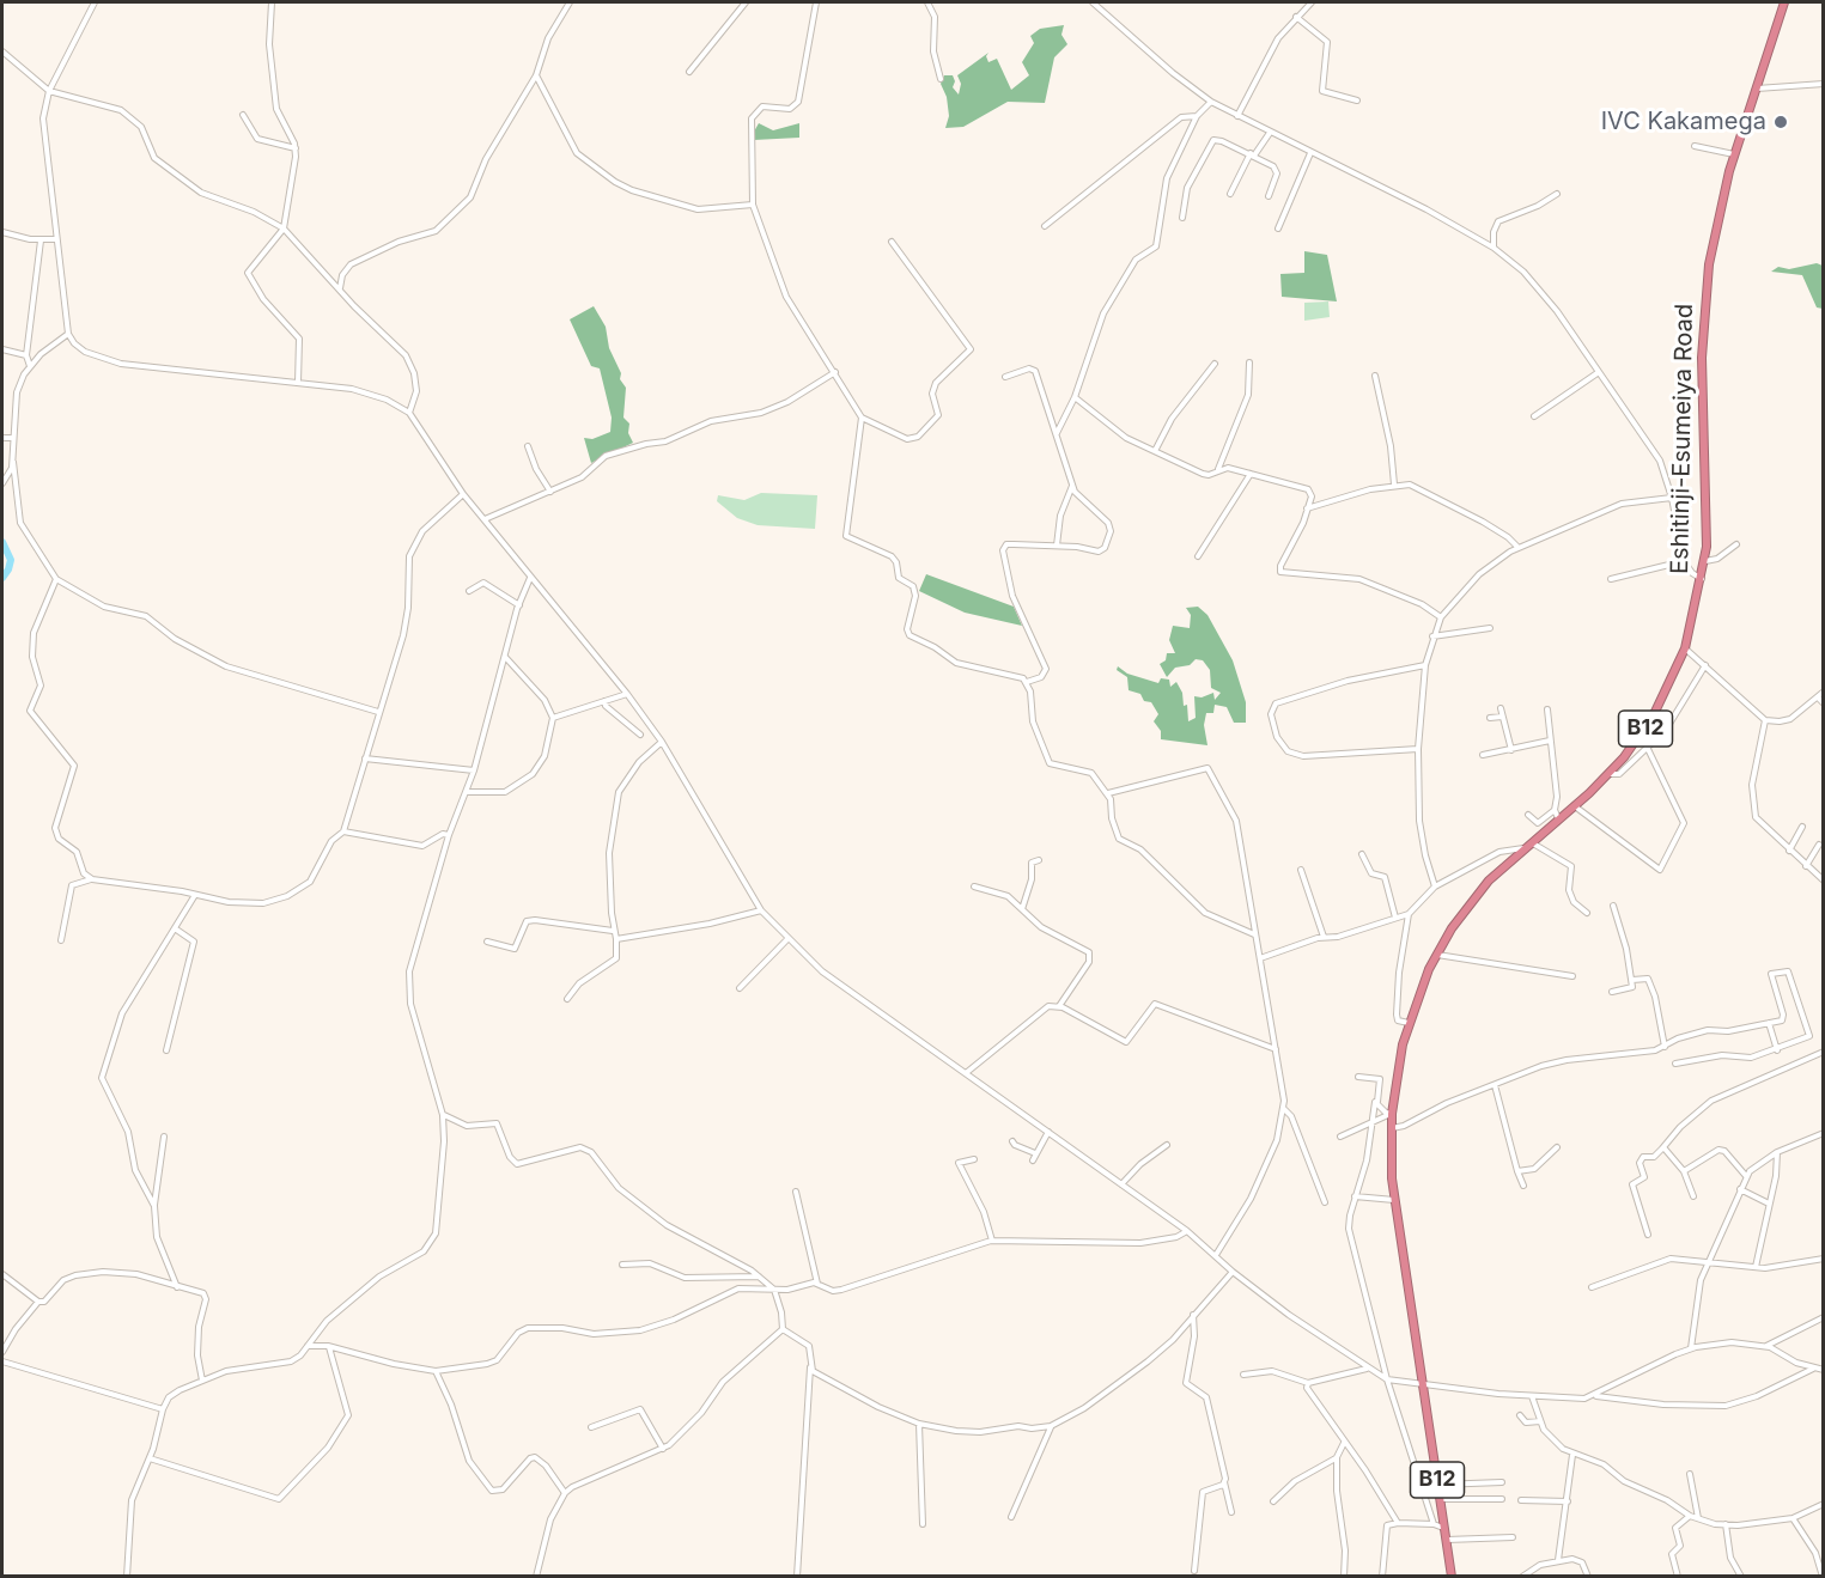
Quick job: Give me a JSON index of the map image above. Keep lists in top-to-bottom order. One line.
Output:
{"streets":{"highway":["Eshitinji-Esumeiya Road","B12"]},"crossings":[["Eshitinji-Esumeiya Road","B12"]],"places":["IVC Kakamega"]}
